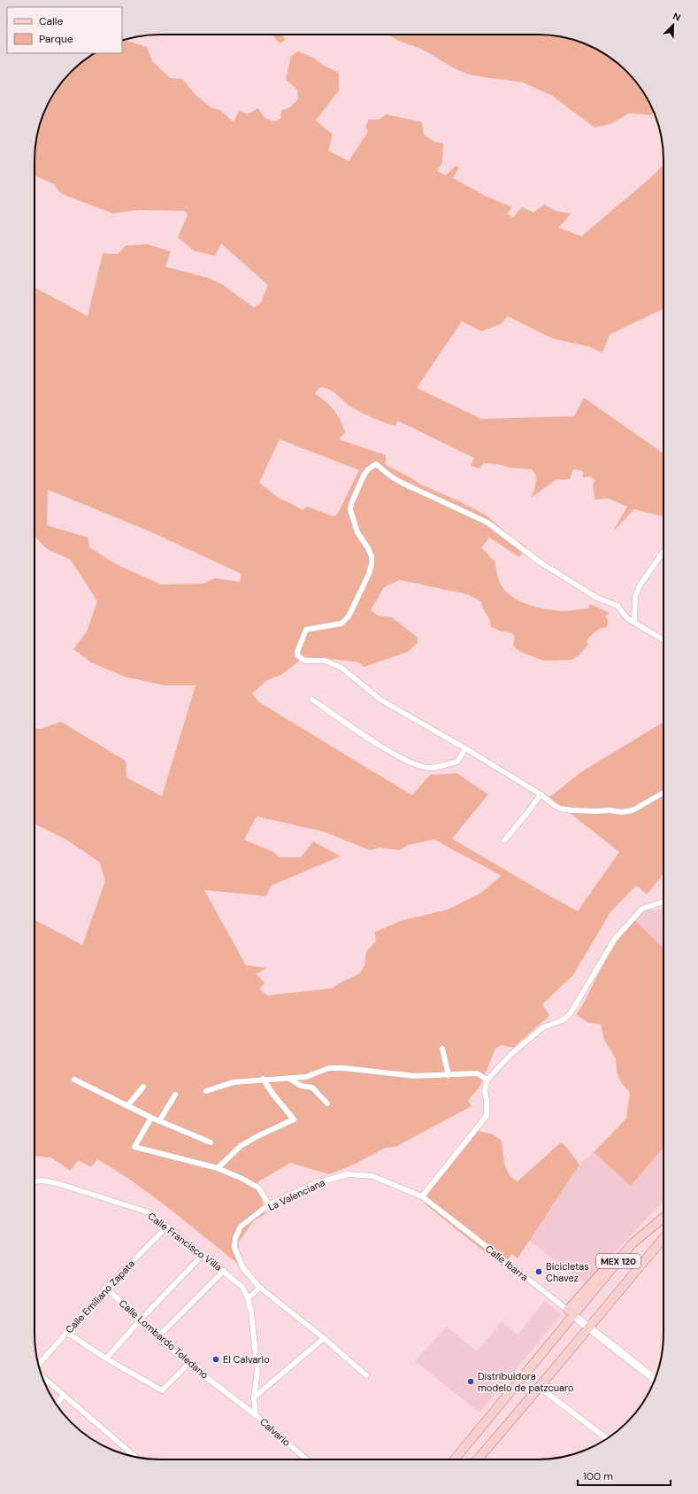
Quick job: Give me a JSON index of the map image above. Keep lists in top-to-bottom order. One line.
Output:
{"streets":{"main road":["MEX 120"],"street":["La Valenciana","Calle Francisco Villa","Calle Ibarra","Calle Emiliano Zapata","Calle Lombardo Toledano","Calvario"]},"crossings":[["La Valenciana","Calle Ibarra"],["Calle Francisco Villa","Calle Emiliano Zapata"],["Calle Francisco Villa","Calle Lombardo Toledano"],["Calle Francisco Villa","Calvario"],["MEX 120","Calle Ibarra"],["Calle Emiliano Zapata","Calle Lombardo Toledano"],["Calle Lombardo Toledano","Calvario"]],"places":["Bicicletas Chavez","El Calvario","Distribuidora modelo de patzcuaro"],"legend":["Calle","Parque"],"scale_bar":"100 m","north":"top right"}
